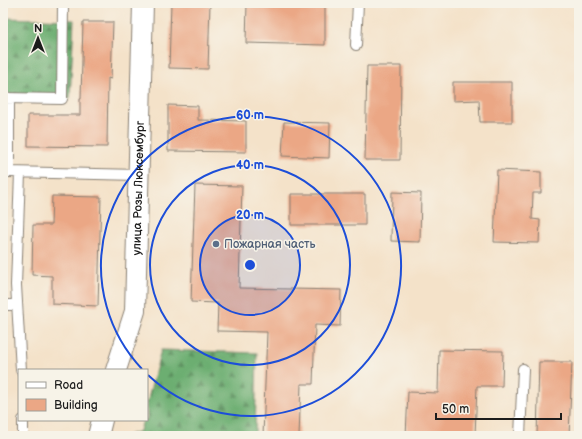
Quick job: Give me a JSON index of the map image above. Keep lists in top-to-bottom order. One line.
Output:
{"streets":{"street":["улица Розы Люксембург"]},"places":["Пожарная часть"],"legend":["Road","Building"],"scale_bar":"50 m","north":"top","rings":["60 m","40 m","20 m"]}
